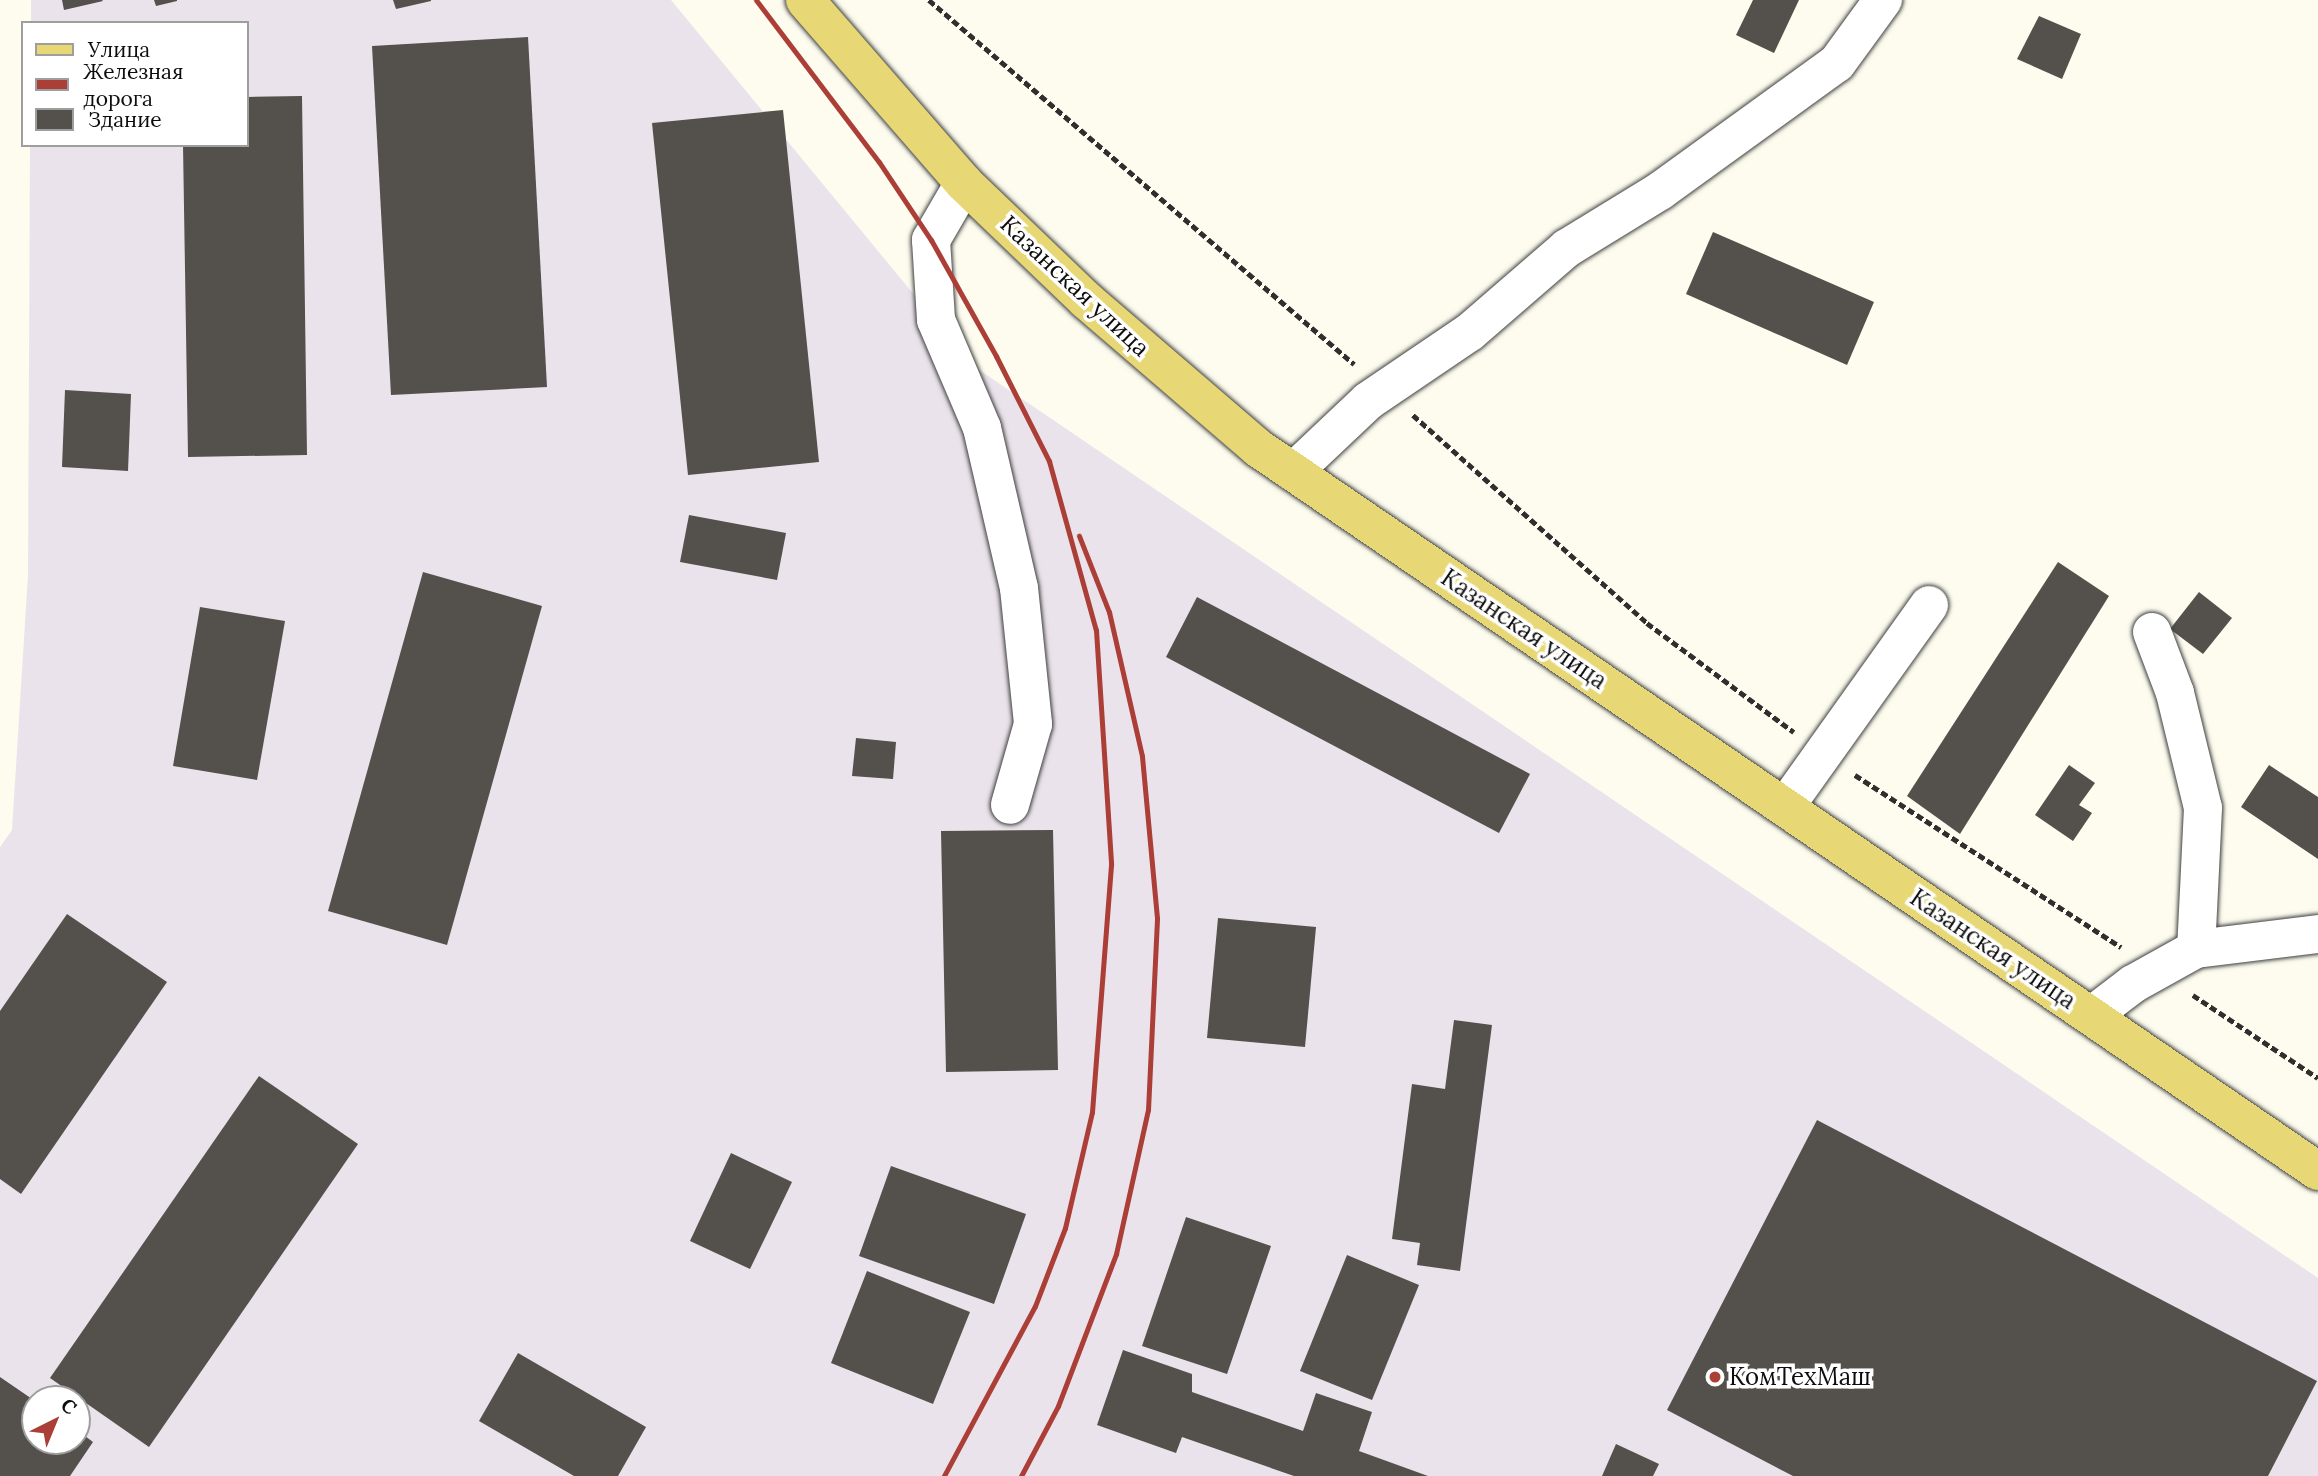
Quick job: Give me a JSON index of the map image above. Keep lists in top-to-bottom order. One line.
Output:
{"streets":{"main road":["Казанская улица"]},"places":["КомТехМаш"],"legend":["Улица","Железная дорога","Здание"],"north":"top right"}
